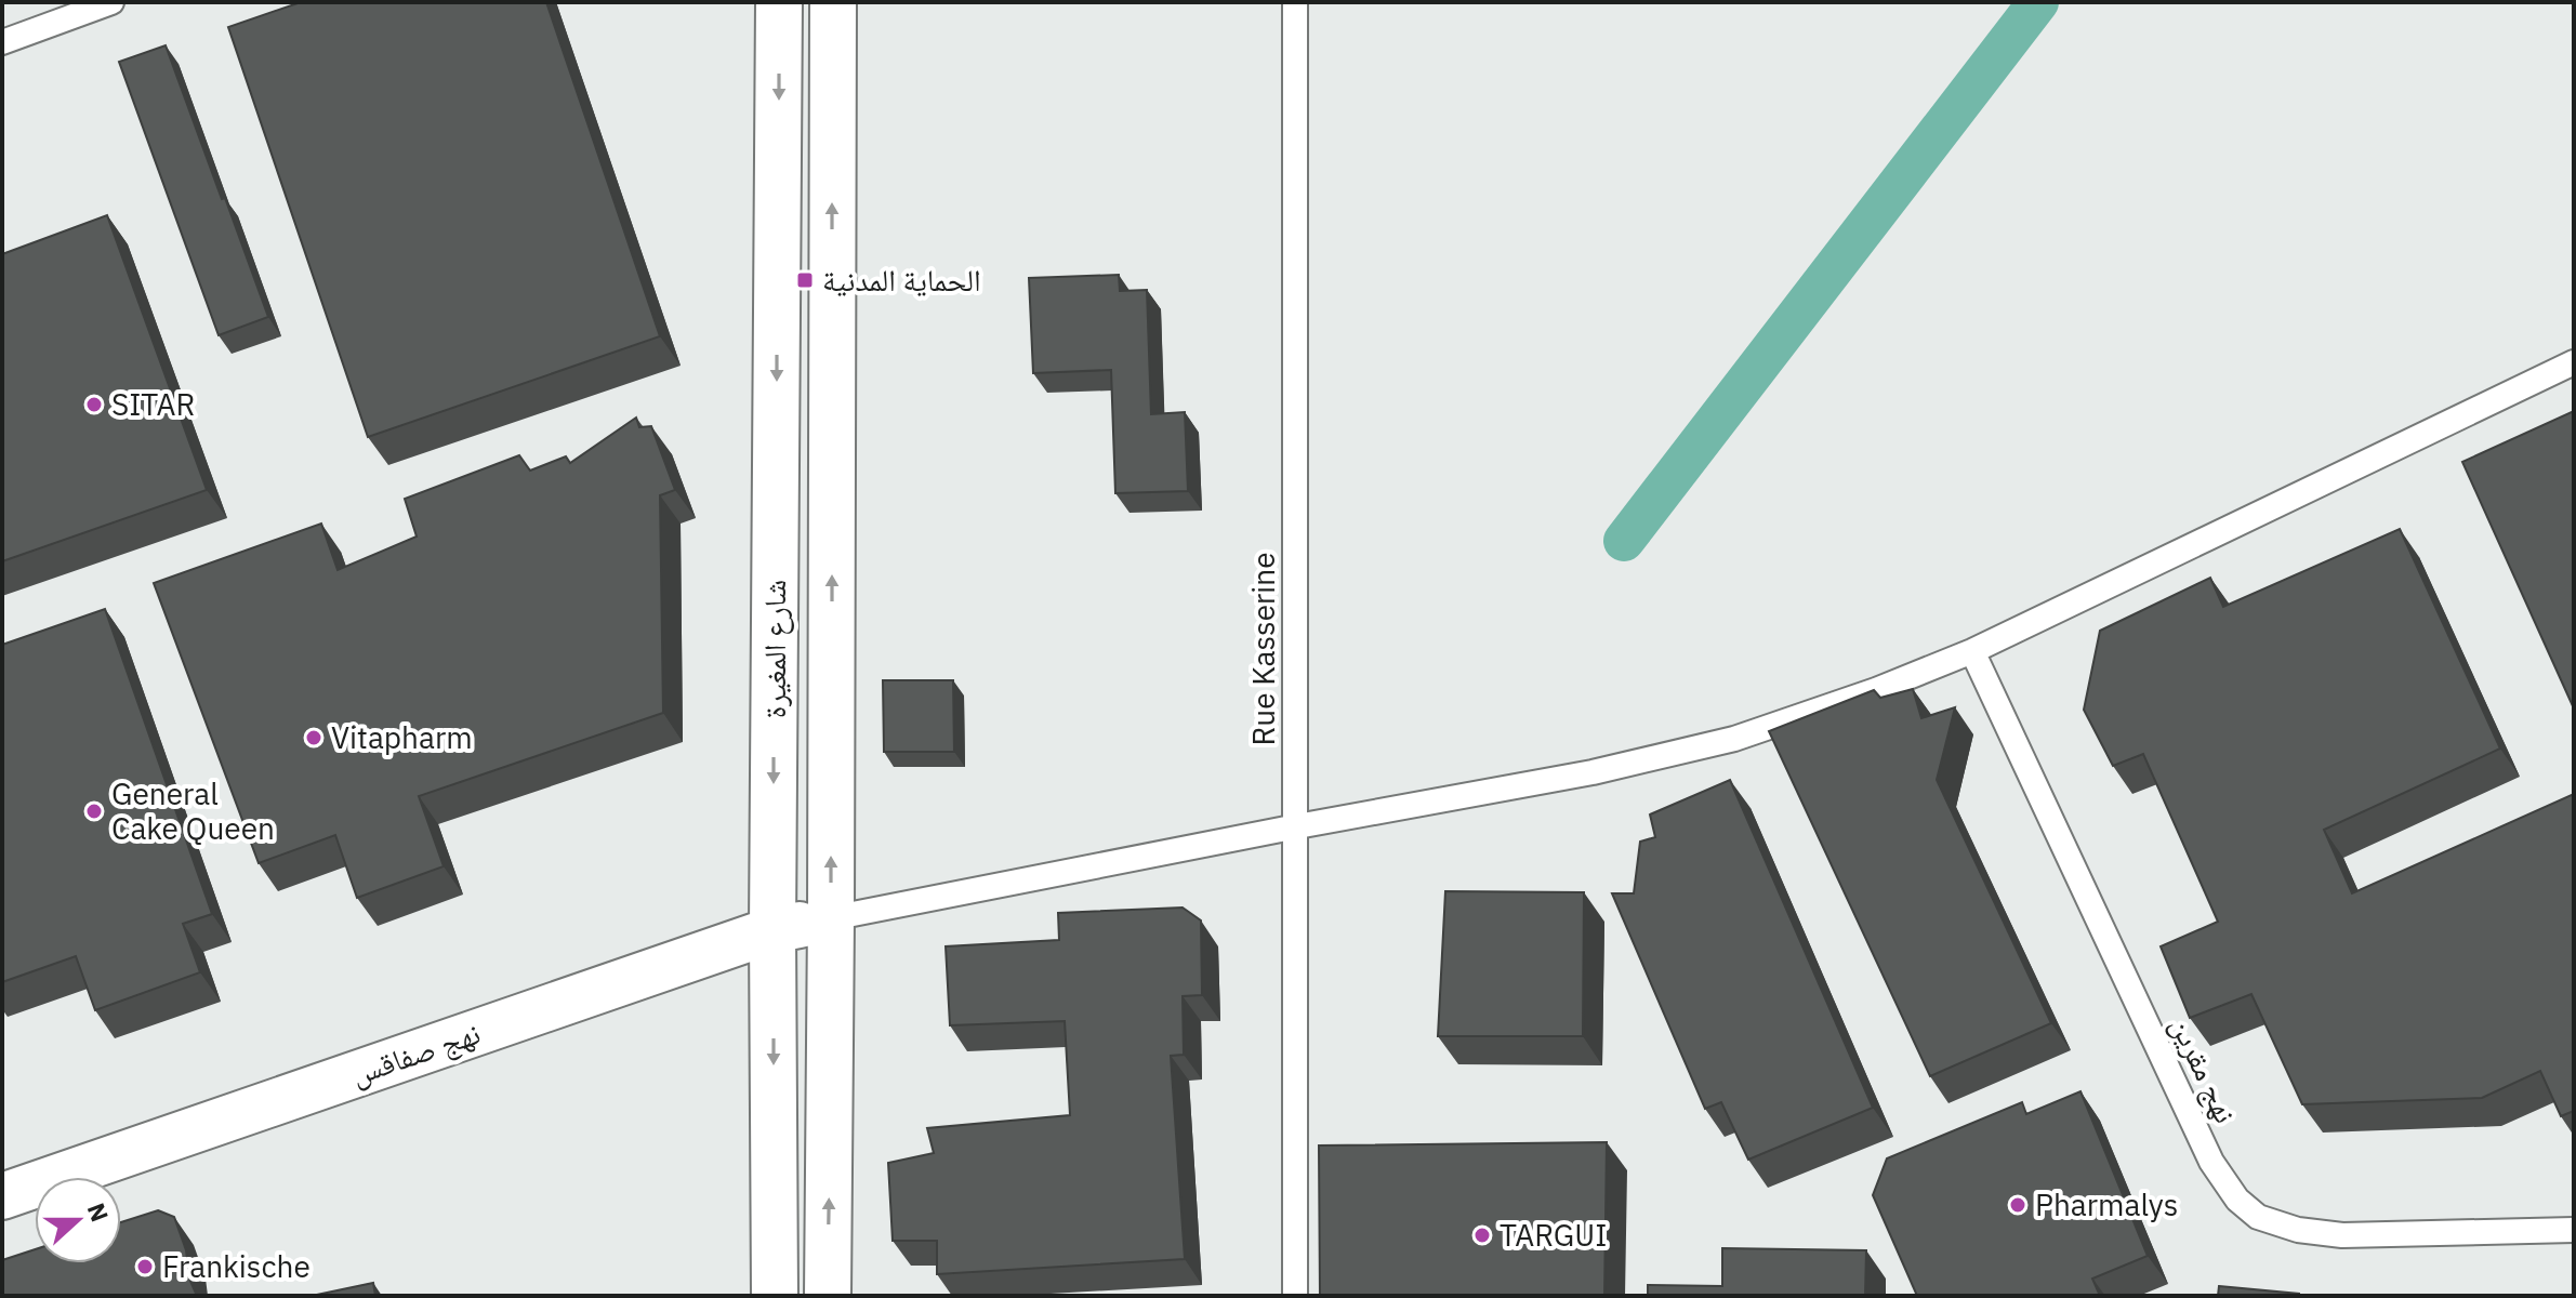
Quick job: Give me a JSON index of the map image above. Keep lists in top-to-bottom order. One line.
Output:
{"streets":{"street":["شارع المغيرة","نهج صفاقس"],"lane":["Rue Kasserine","نهج مقرين"]},"crossings":[["شارع المغيرة","نهج صفاقس"]],"places":{"transit":["الحماية المدنية"],"other":["SITAR","Vitapharm","General Cake Queen","Pharmalys","TARGUI","Frankische"]},"north":"right"}
